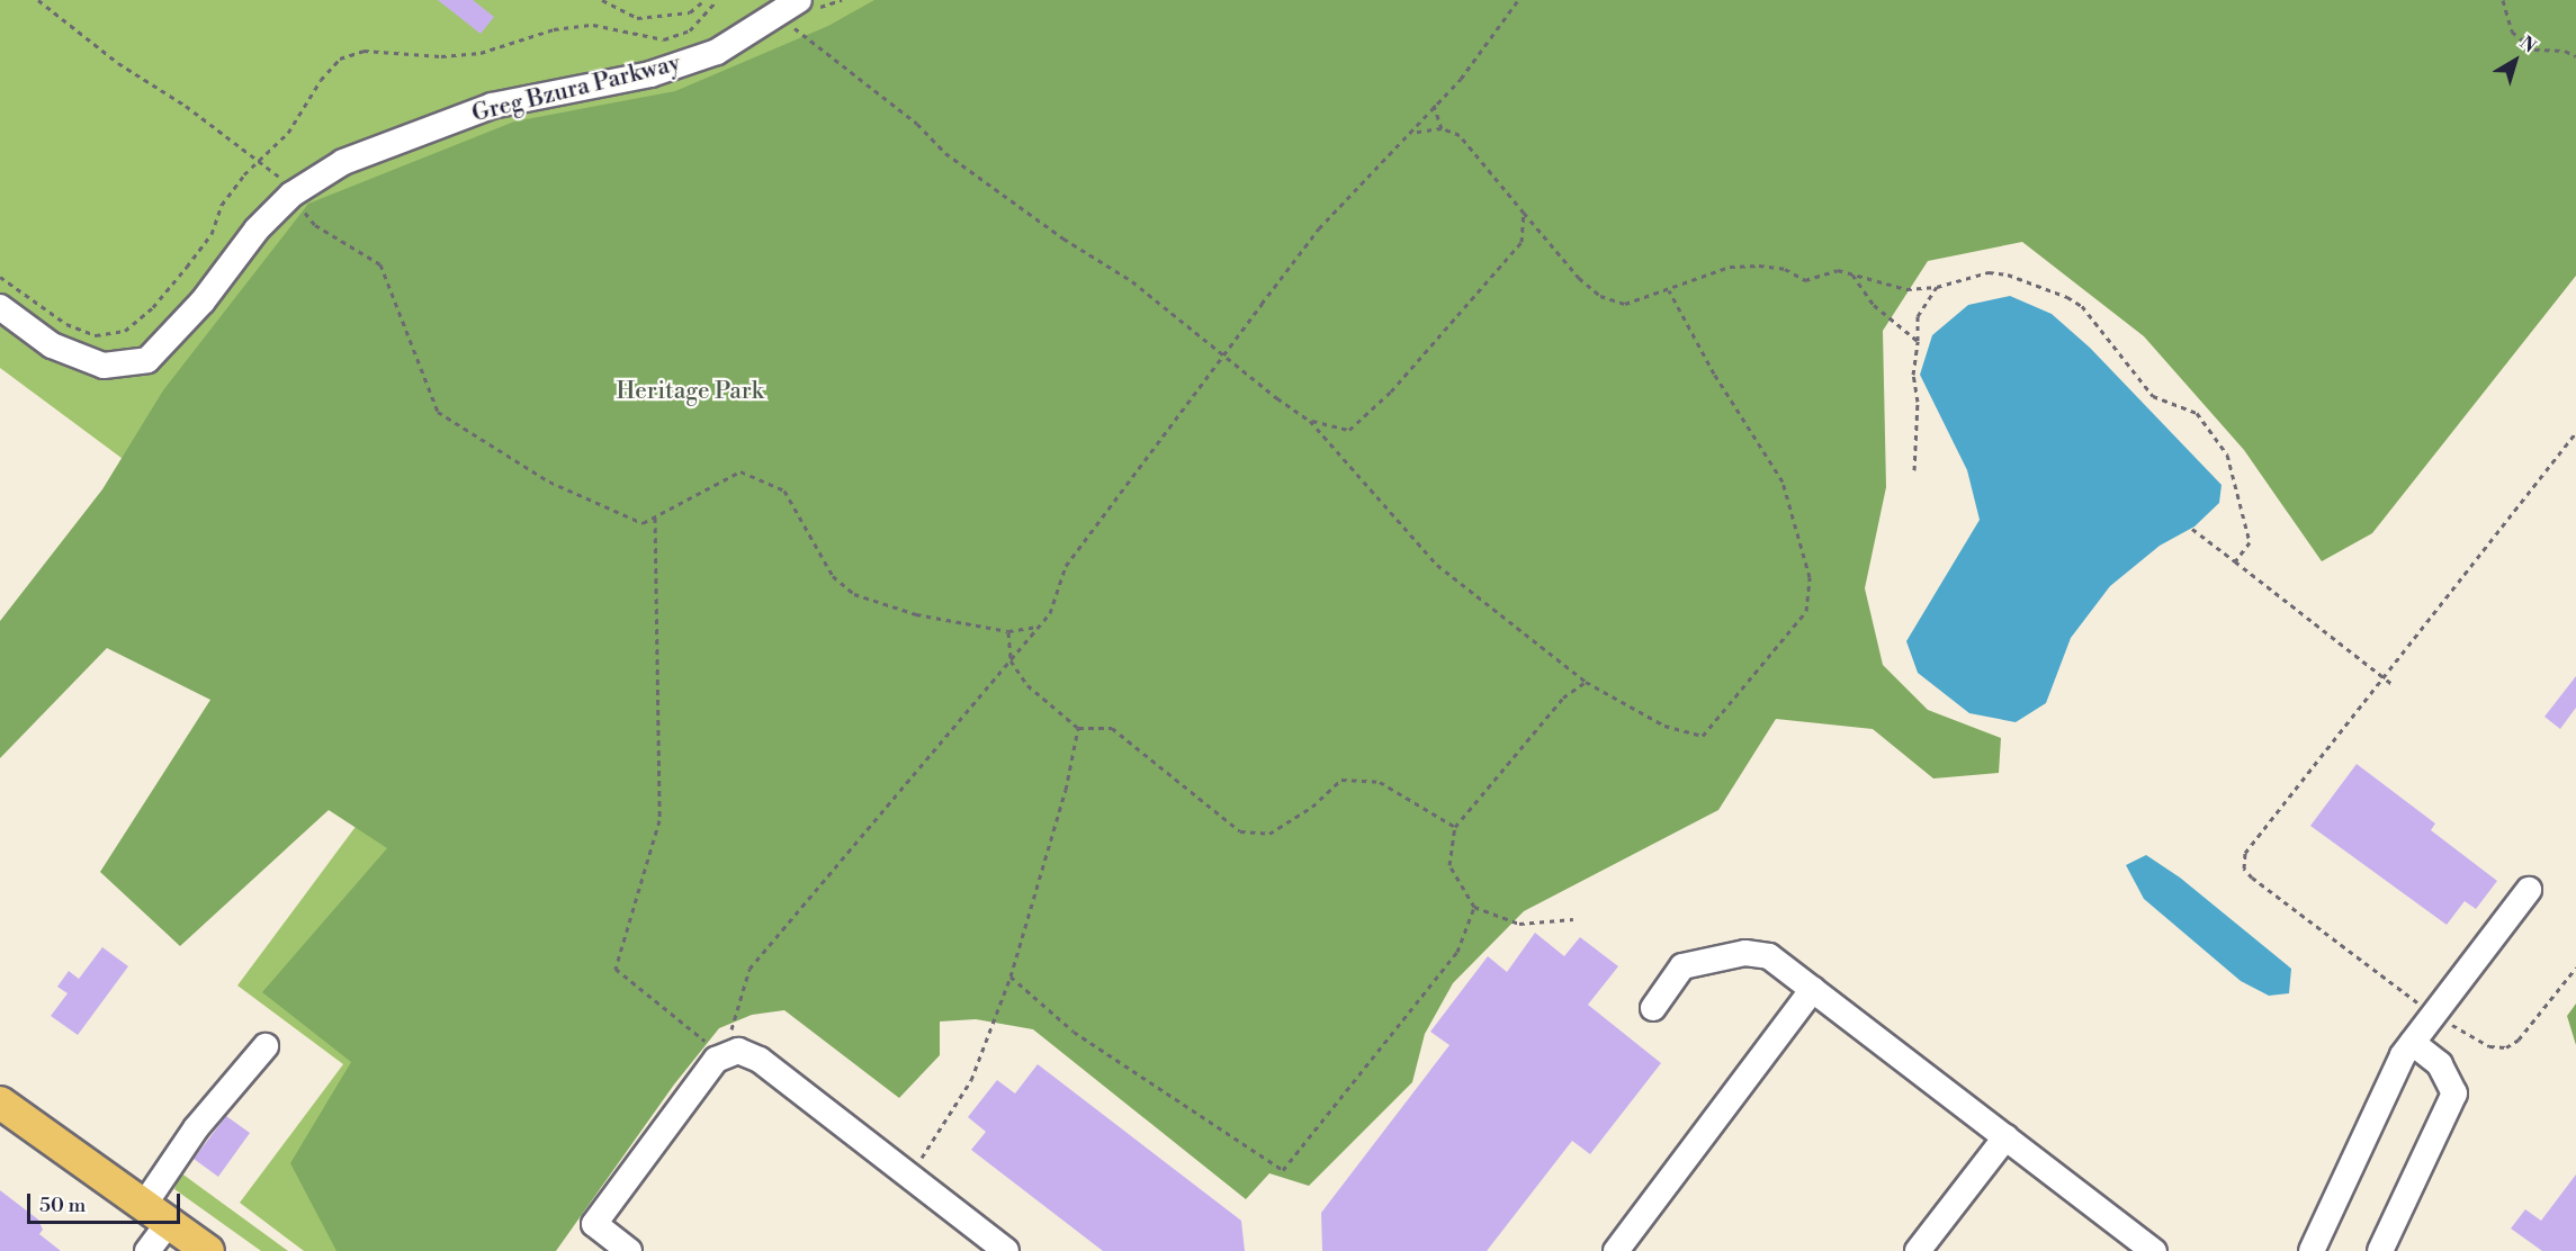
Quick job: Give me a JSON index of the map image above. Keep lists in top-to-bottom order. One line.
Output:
{"streets":{"street":["Greg Bzura Parkway"]},"parks":["Heritage Park"],"scale_bar":"50 m","north":"top right"}
